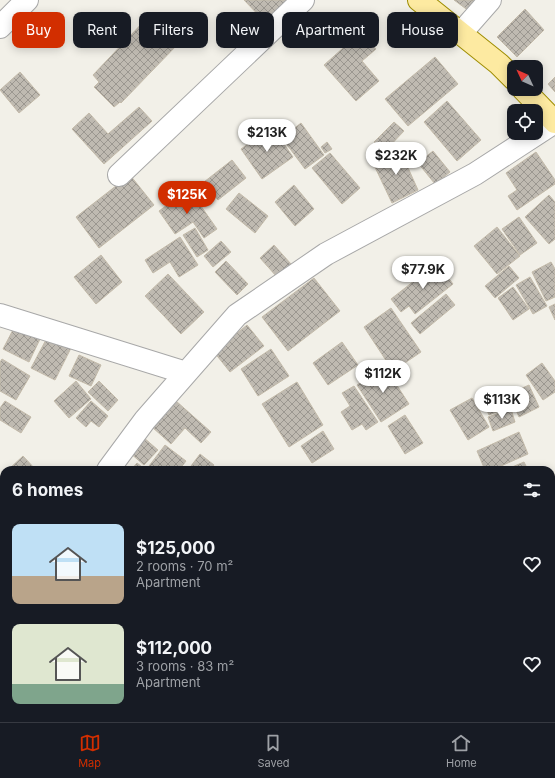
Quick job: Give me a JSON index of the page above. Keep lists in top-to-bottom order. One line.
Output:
{"north":"top left","page":{"chip":["Buy","Rent","Filters","New","Apartment","House"],"price":["$213K","$232K","$125K","$77.9K","$112K","$113K"],"heading":"6 homes","list":[{"name":"$125,000","note":"2 rooms · 70 m² · Apartment"},{"name":"$112,000","note":"3 rooms · 83 m² · Apartment"}],"tabs":["Map","Saved","Home"]}}
